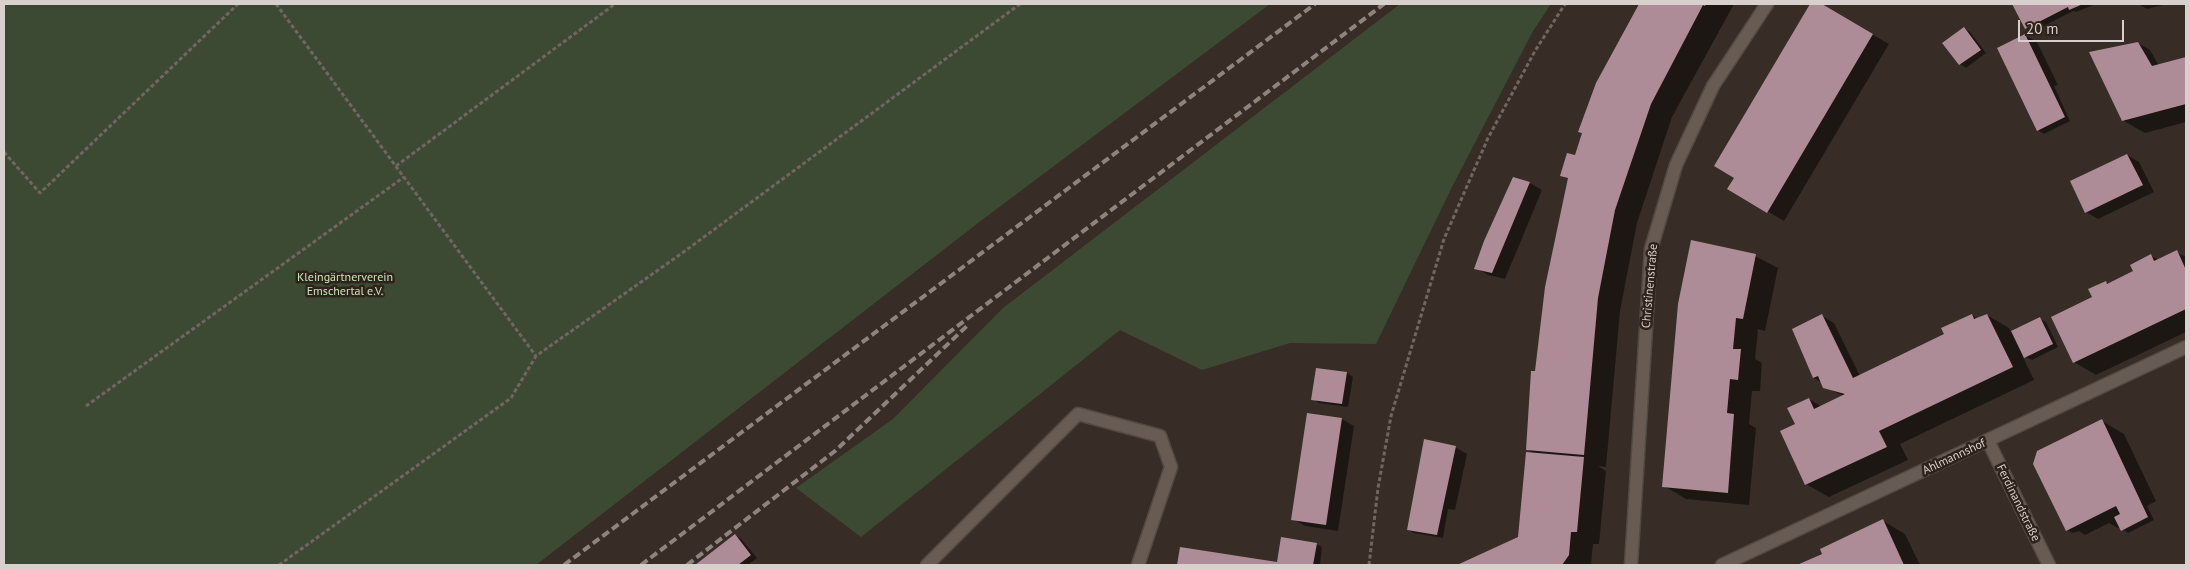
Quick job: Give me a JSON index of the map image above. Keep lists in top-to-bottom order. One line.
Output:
{"streets":{"street":["Christinenstraße","Ahlmannshof","Ferdinandstraße"]},"crossings":[["Ahlmannshof","Ferdinandstraße"]],"parks":["Kleingärtnerverein Emschertal e.V."],"scale_bar":"20 m"}
